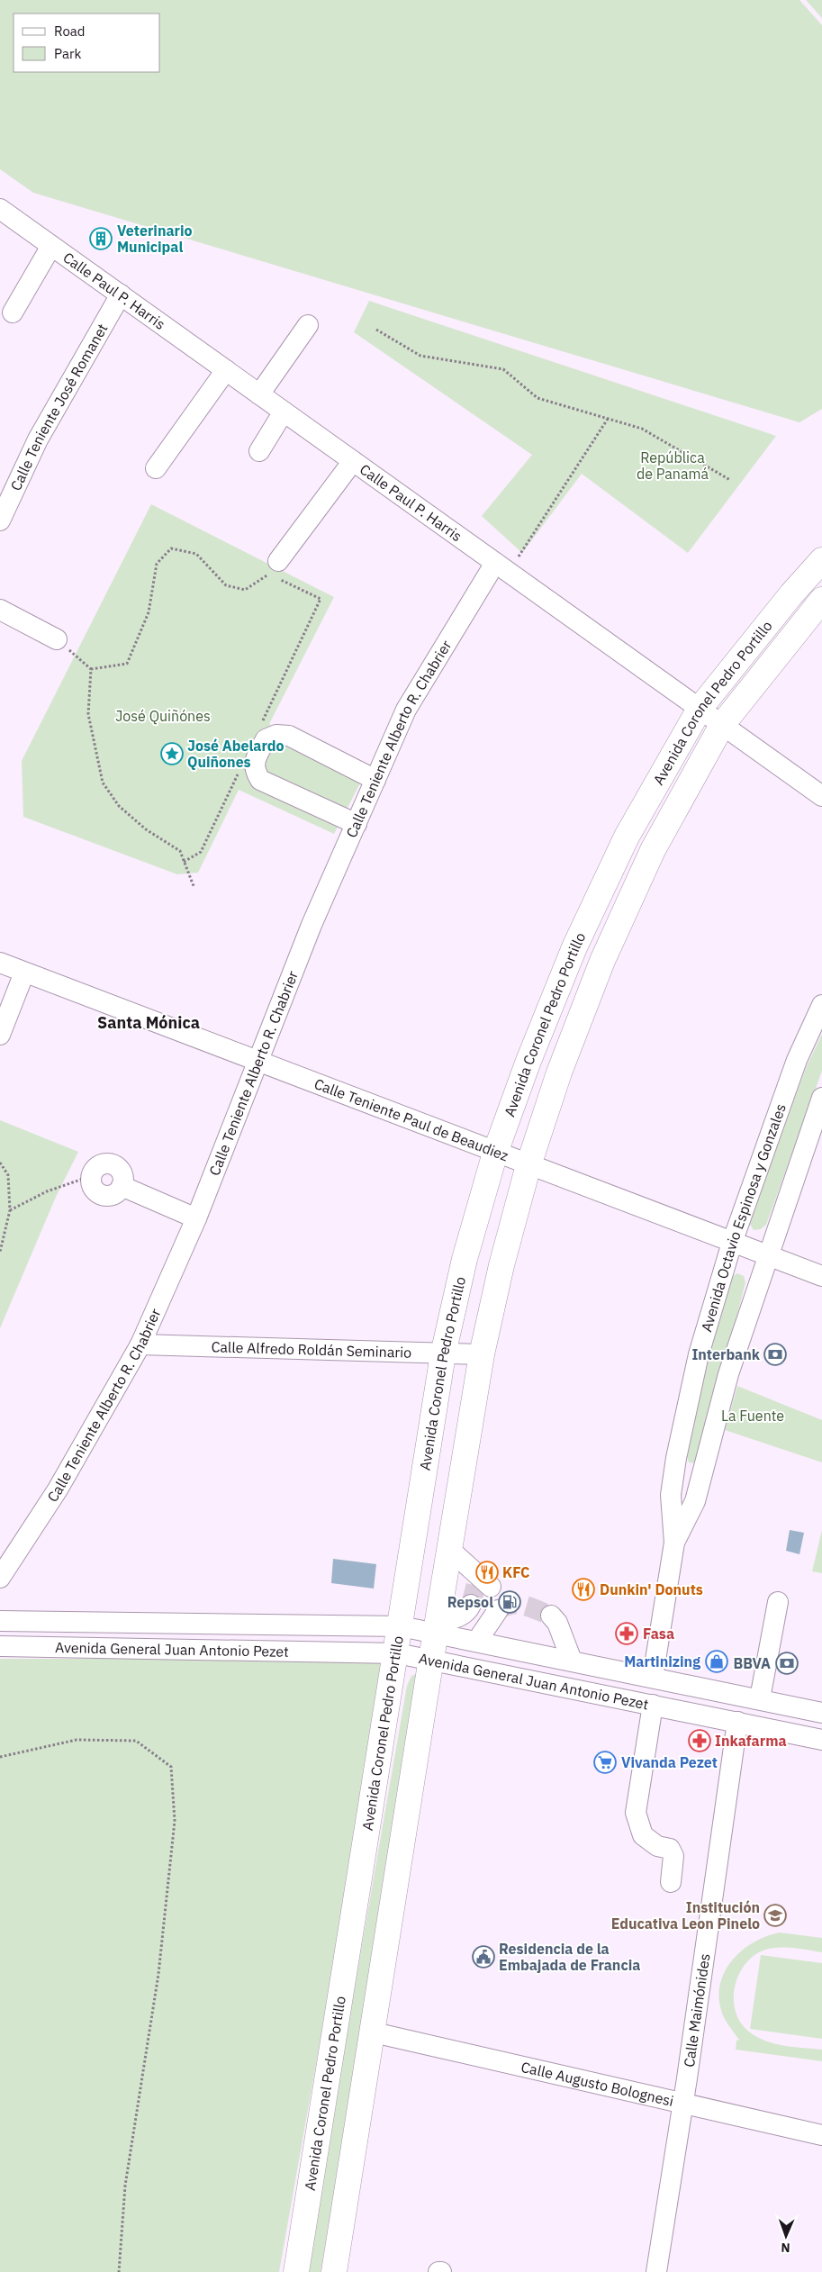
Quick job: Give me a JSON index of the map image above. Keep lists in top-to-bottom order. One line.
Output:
{"streets":{"main road":["Avenida Coronel Pedro Portillo"],"street":["Calle Paul P. Harris","Calle Teniente José Romanet","Calle Teniente Alberto R. Chabrier","Calle Teniente Paul de Beaudiez","Avenida Octavio Espinosa y Gonzales","Calle Alfredo Roldán Seminario","Avenida General Juan Antonio Pezet","Calle Maimónides","Calle Augusto Bolognesi"]},"crossings":[["Calle Paul P. Harris","Calle Teniente José Romanet"],["Calle Paul P. Harris","Avenida Coronel Pedro Portillo"],["Calle Paul P. Harris","Calle Teniente Alberto R. Chabrier"],["Avenida Coronel Pedro Portillo","Calle Teniente Paul de Beaudiez"],["Avenida Coronel Pedro Portillo","Calle Alfredo Roldán Seminario"],["Avenida Coronel Pedro Portillo","Avenida General Juan Antonio Pezet"],["Avenida Coronel Pedro Portillo","Calle Augusto Bolognesi"],["Calle Teniente Alberto R. Chabrier","Calle Teniente Paul de Beaudiez"],["Calle Teniente Alberto R. Chabrier","Calle Alfredo Roldán Seminario"],["Calle Teniente Paul de Beaudiez","Avenida Octavio Espinosa y Gonzales"],["Avenida Octavio Espinosa y Gonzales","Avenida General Juan Antonio Pezet"],["Avenida General Juan Antonio Pezet","Calle Maimónides"],["Calle Maimónides","Calle Augusto Bolognesi"]],"districts":["Santa Mónica"],"parks":["República de Panamá","José Quiñónes","La Fuente"],"places":{"building":["Veterinario Municipal"],"place":["José Abelardo Quiñones"],"bank":["Interbank","BBVA"],"restaurant":["KFC","Dunkin' Donuts"],"fuel station":["Repsol"],"pharmacy":["Fasa","Inkafarma"],"shop":["Martinizing"],"supermarket":["Vivanda Pezet"],"school or university":["Institución Educativa Leon Pinelo"],"public building":["Residencia de la Embajada de Francia"]},"legend":["Road","Park"],"north":"bottom"}
